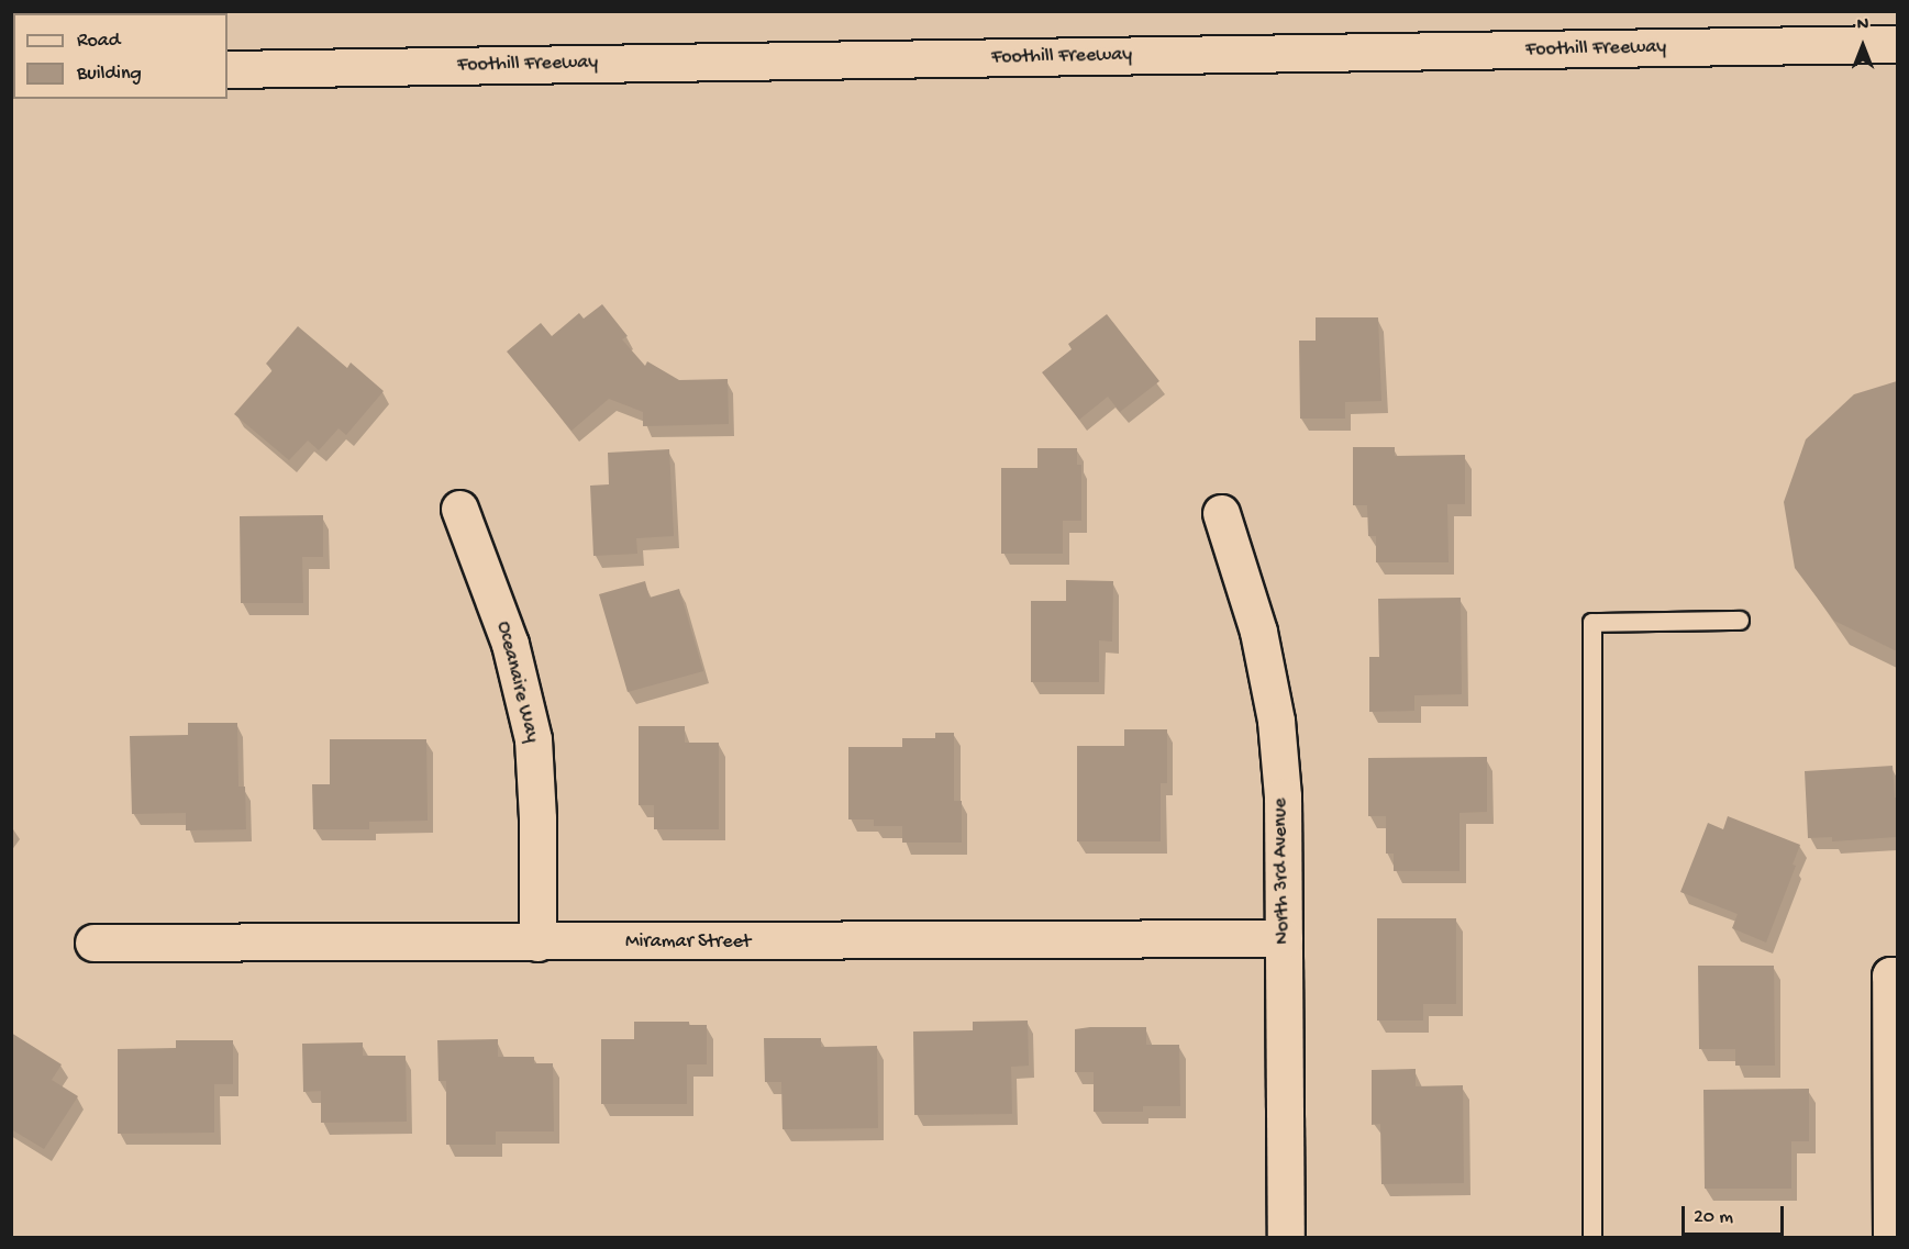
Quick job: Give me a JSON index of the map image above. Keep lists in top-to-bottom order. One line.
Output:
{"streets":{"main road":["Foothill Freeway","Oceanaire Way","North 3rd Avenue","Miramar Street"]},"crossings":[["Oceanaire Way","Miramar Street"],["North 3rd Avenue","Miramar Street"]],"legend":["Road","Building"],"scale_bar":"20 m","north":"top"}
